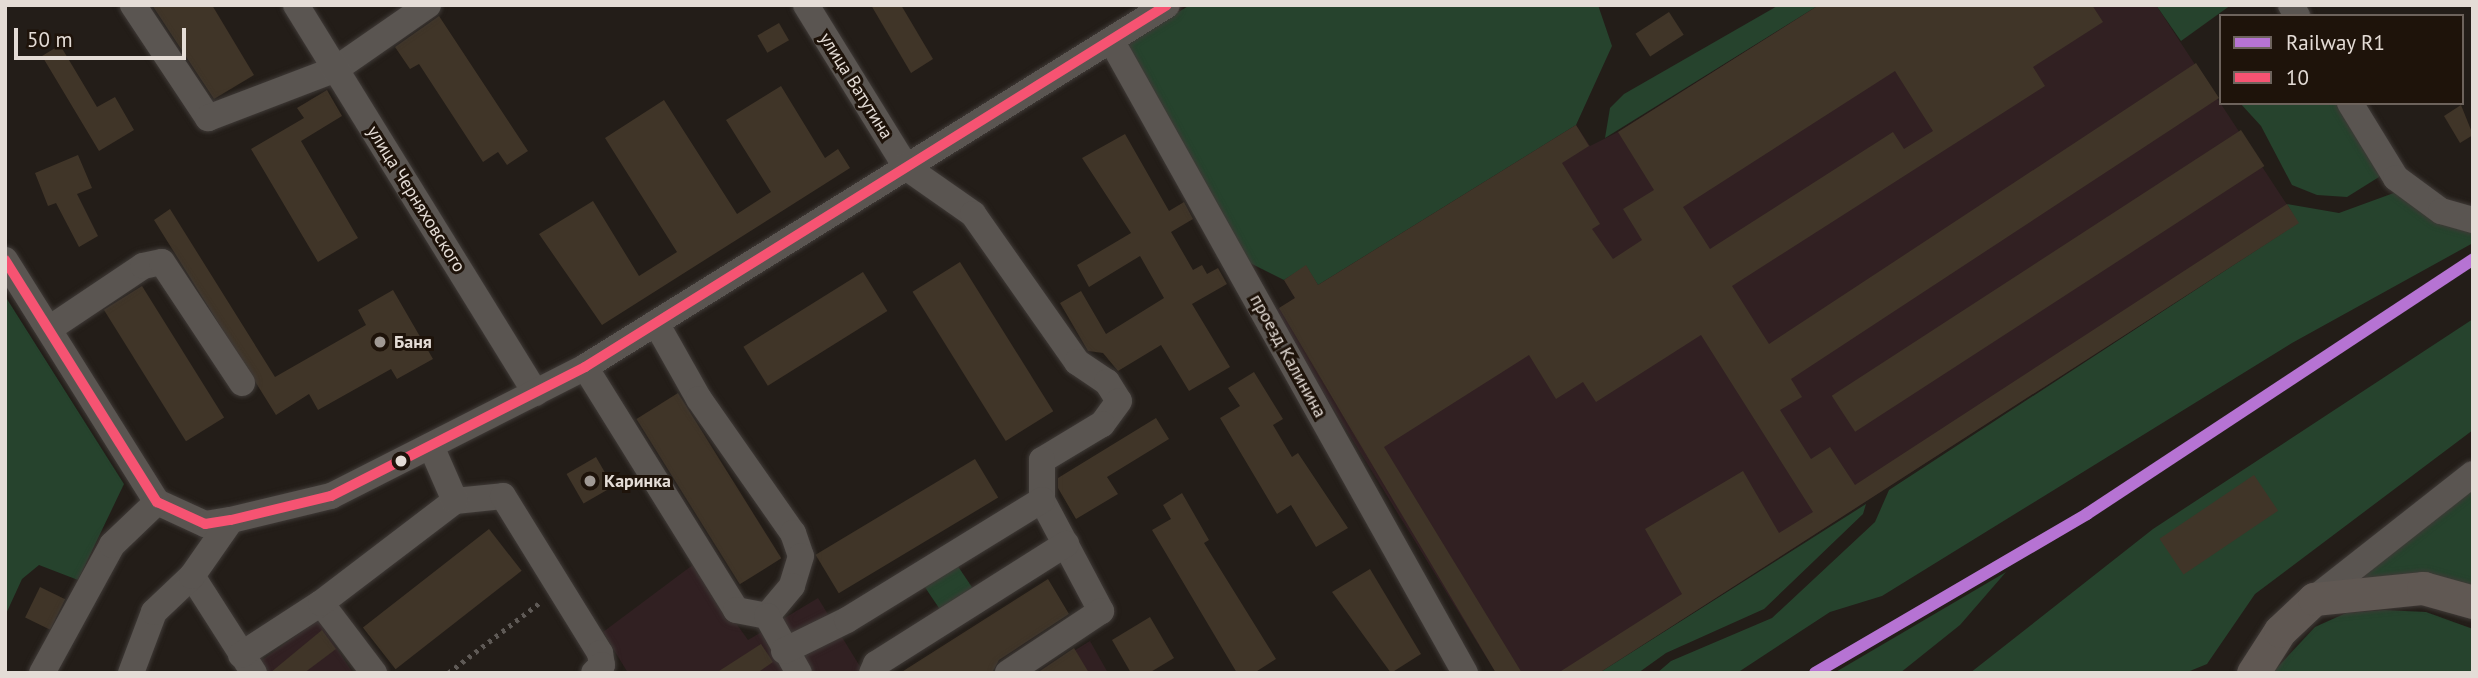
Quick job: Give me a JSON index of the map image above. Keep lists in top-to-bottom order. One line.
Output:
{"streets":{"street":["улица Ватутина","улица Черняховского","проезд Калинина"]},"places":["Баня","Каринка"],"lines":["transit line 10","rail line R1"],"legend":["Railway R1","10"],"scale_bar":"50 m"}
